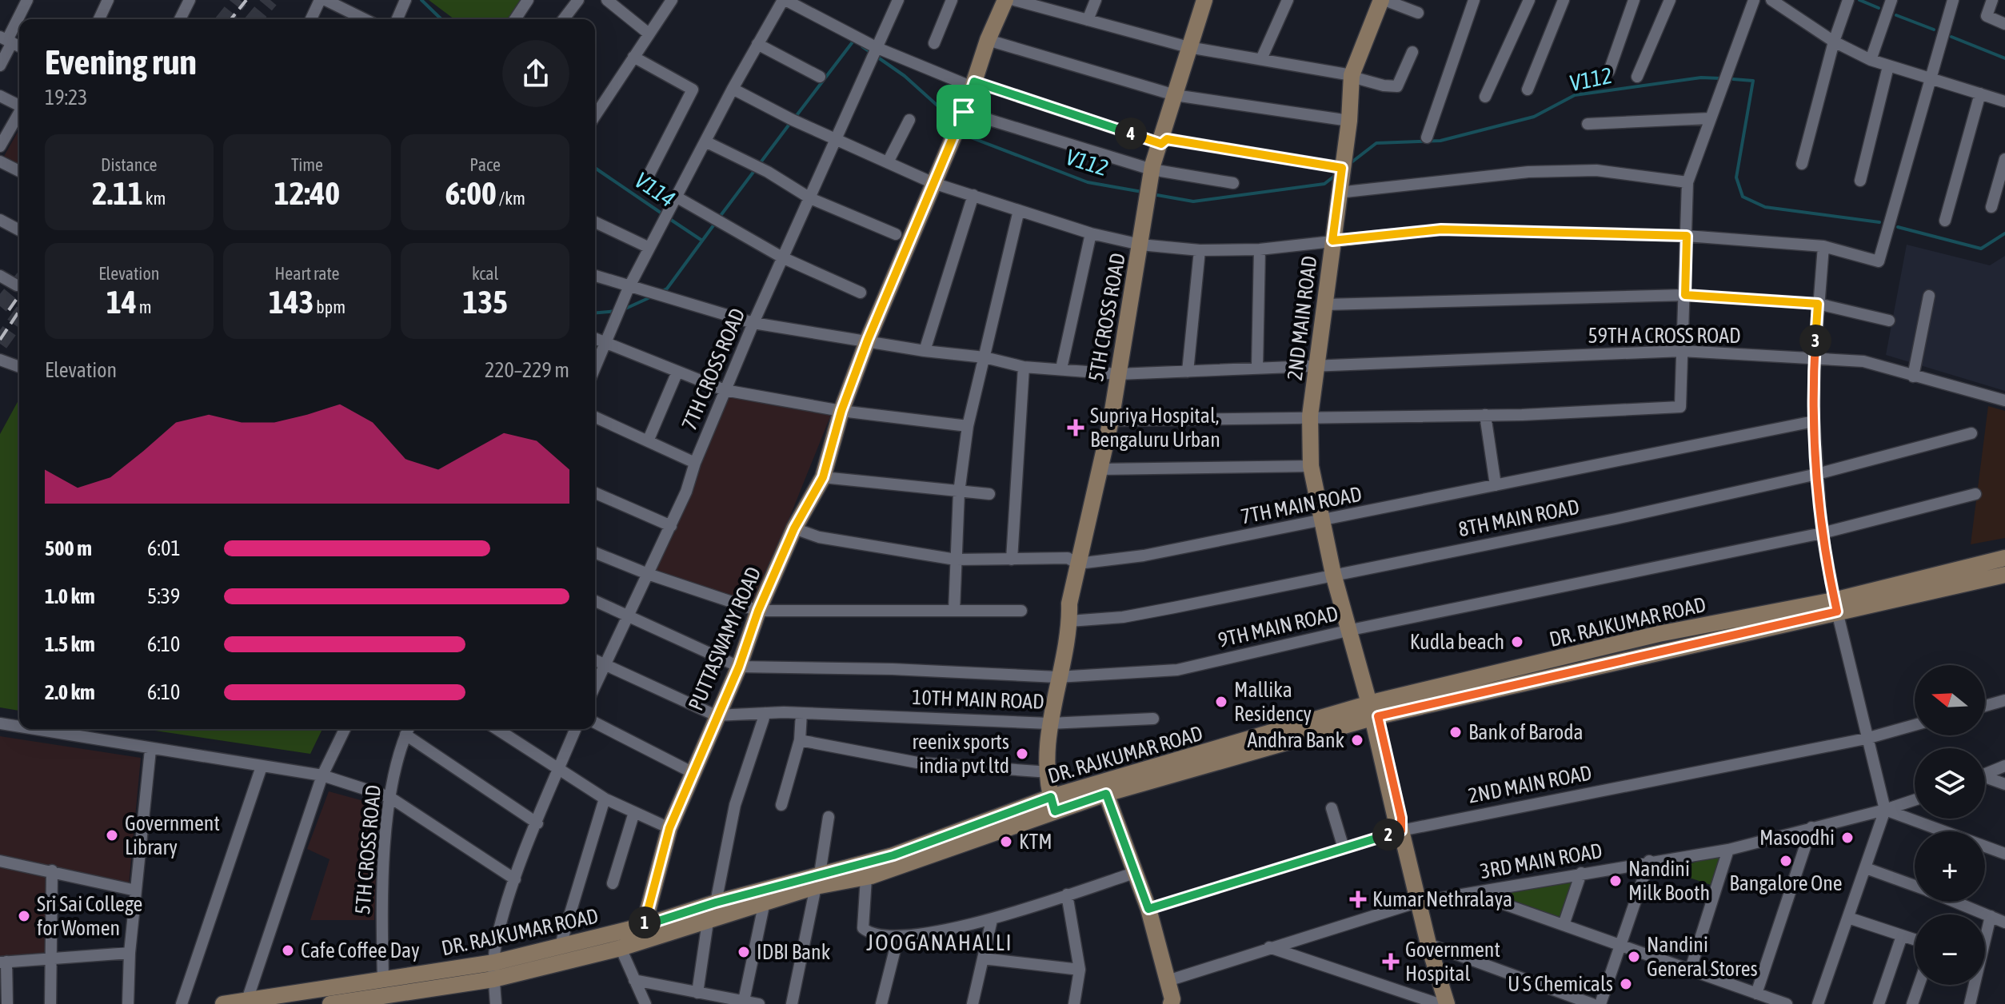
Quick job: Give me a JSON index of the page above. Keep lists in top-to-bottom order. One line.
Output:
{"streets":{"main road":["5TH CROSS ROAD","2ND MAIN ROAD","DR. RAJKUMAR ROAD","PUTTASWAMY ROAD"],"street":["59TH A CROSS ROAD","7TH CROSS ROAD","7TH MAIN ROAD","8TH MAIN ROAD","9TH MAIN ROAD","10TH MAIN ROAD","3RD MAIN ROAD"]},"crossings":[["5TH CROSS ROAD","59TH A CROSS ROAD"],["5TH CROSS ROAD","7TH MAIN ROAD"],["5TH CROSS ROAD","8TH MAIN ROAD"],["5TH CROSS ROAD","DR. RAJKUMAR ROAD"],["5TH CROSS ROAD","9TH MAIN ROAD"],["5TH CROSS ROAD","10TH MAIN ROAD"],["2ND MAIN ROAD","59TH A CROSS ROAD"],["2ND MAIN ROAD","7TH MAIN ROAD"],["2ND MAIN ROAD","8TH MAIN ROAD"],["2ND MAIN ROAD","DR. RAJKUMAR ROAD"],["2ND MAIN ROAD","9TH MAIN ROAD"],["2ND MAIN ROAD","3RD MAIN ROAD"],["59TH A CROSS ROAD","7TH CROSS ROAD"],["59TH A CROSS ROAD","PUTTASWAMY ROAD"],["7TH CROSS ROAD","9TH MAIN ROAD"],["7TH MAIN ROAD","PUTTASWAMY ROAD"],["DR. RAJKUMAR ROAD","PUTTASWAMY ROAD"],["9TH MAIN ROAD","PUTTASWAMY ROAD"],["PUTTASWAMY ROAD","10TH MAIN ROAD"]],"districts":["JOOGANAHALLI"],"water":["V112","V114"],"places":{"health":["Supriya Hospital, Bengaluru Urban","Kumar Nethralaya","Government Hospital"],"other":["Kudla beach","Mallika Residency","Bank of Baroda","Andhra Bank","reenix sports india pvt ltd","Government Library","Masoodhi","KTM","Bangalore One","Nandini Milk Booth","Sri Sai College for Women","Cafe Coffee Day","IDBI Bank","Nandini General Stores","U S Chemicals"]},"north":"left","page":{"heading":["Evening run","19:23"],"pins":["4","3","2","1"],"stats":[["Distance","2.11 km"],["Time","12:40"],["Pace","6:00 /km"],["Elevation","14 m"],["Heart rate","143 bpm"],["kcal","135"]],"chart":["Elevation","220–229 m"],"list":[{"name":"500 m","note":"6:01"},{"name":"1.0 km","note":"5:39"},{"name":"1.5 km","note":"6:10"},{"name":"2.0 km","note":"6:10"}],"map_buttons":["+","−"]}}
